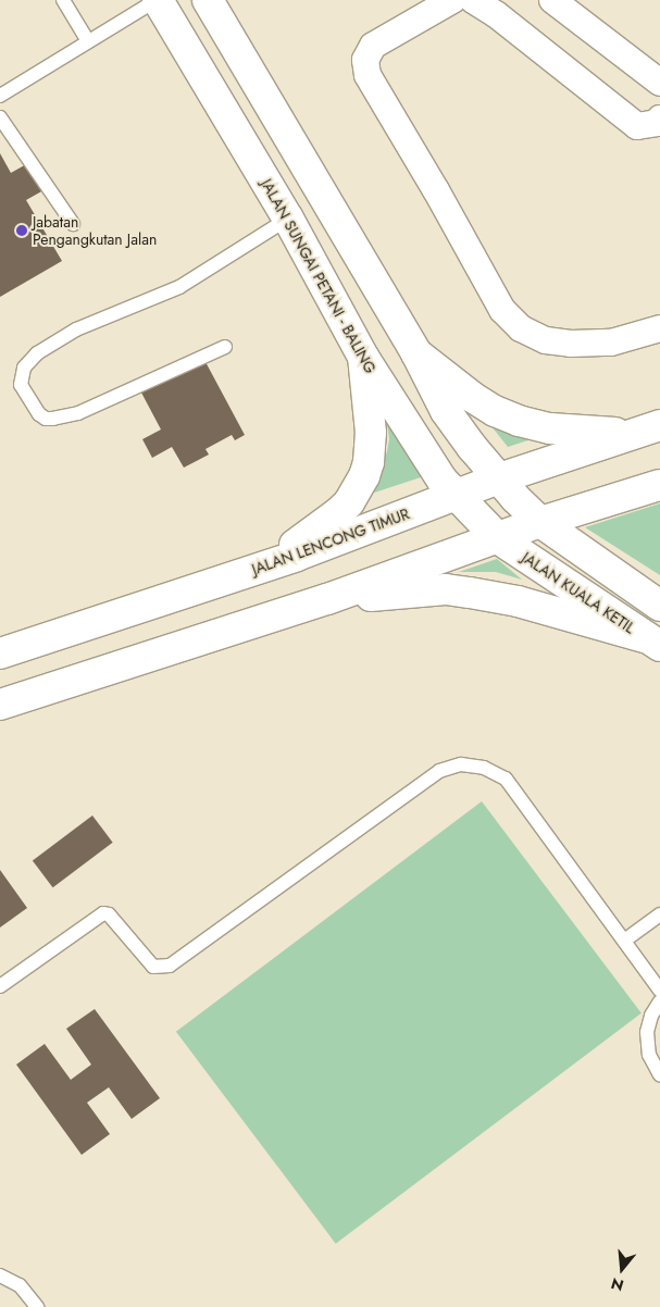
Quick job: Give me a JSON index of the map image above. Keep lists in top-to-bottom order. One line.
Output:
{"streets":{"main road":["JALAN SUNGAI PETANI - BALING","JALAN LENCONG TIMUR","JALAN KUALA KETIL"]},"crossings":[["JALAN SUNGAI PETANI - BALING","JALAN LENCONG TIMUR"],["JALAN SUNGAI PETANI - BALING","JALAN KUALA KETIL"]],"places":["Jabatan Pengangkutan Jalan"],"north":"bottom"}
